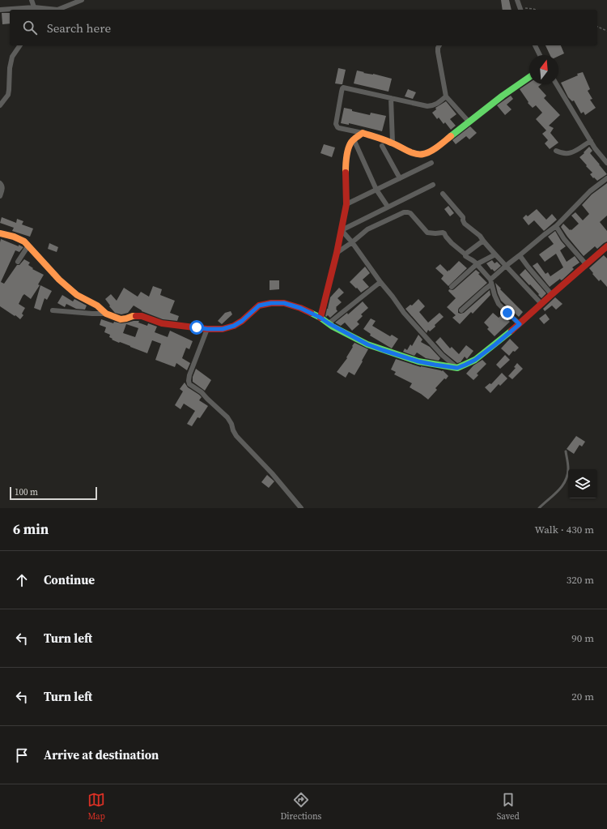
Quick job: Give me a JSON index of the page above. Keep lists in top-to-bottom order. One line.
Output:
{"scale_bar":"100 m","north":"top","page":{"search":"Search here","scale":"100 m","heading":["6 min","Walk · 430 m"],"list":[["Continue","320 m"],["Turn left","90 m"],["Turn left","20 m"],"Arrive at destination"],"nav":["Map","Directions","Saved"]}}
